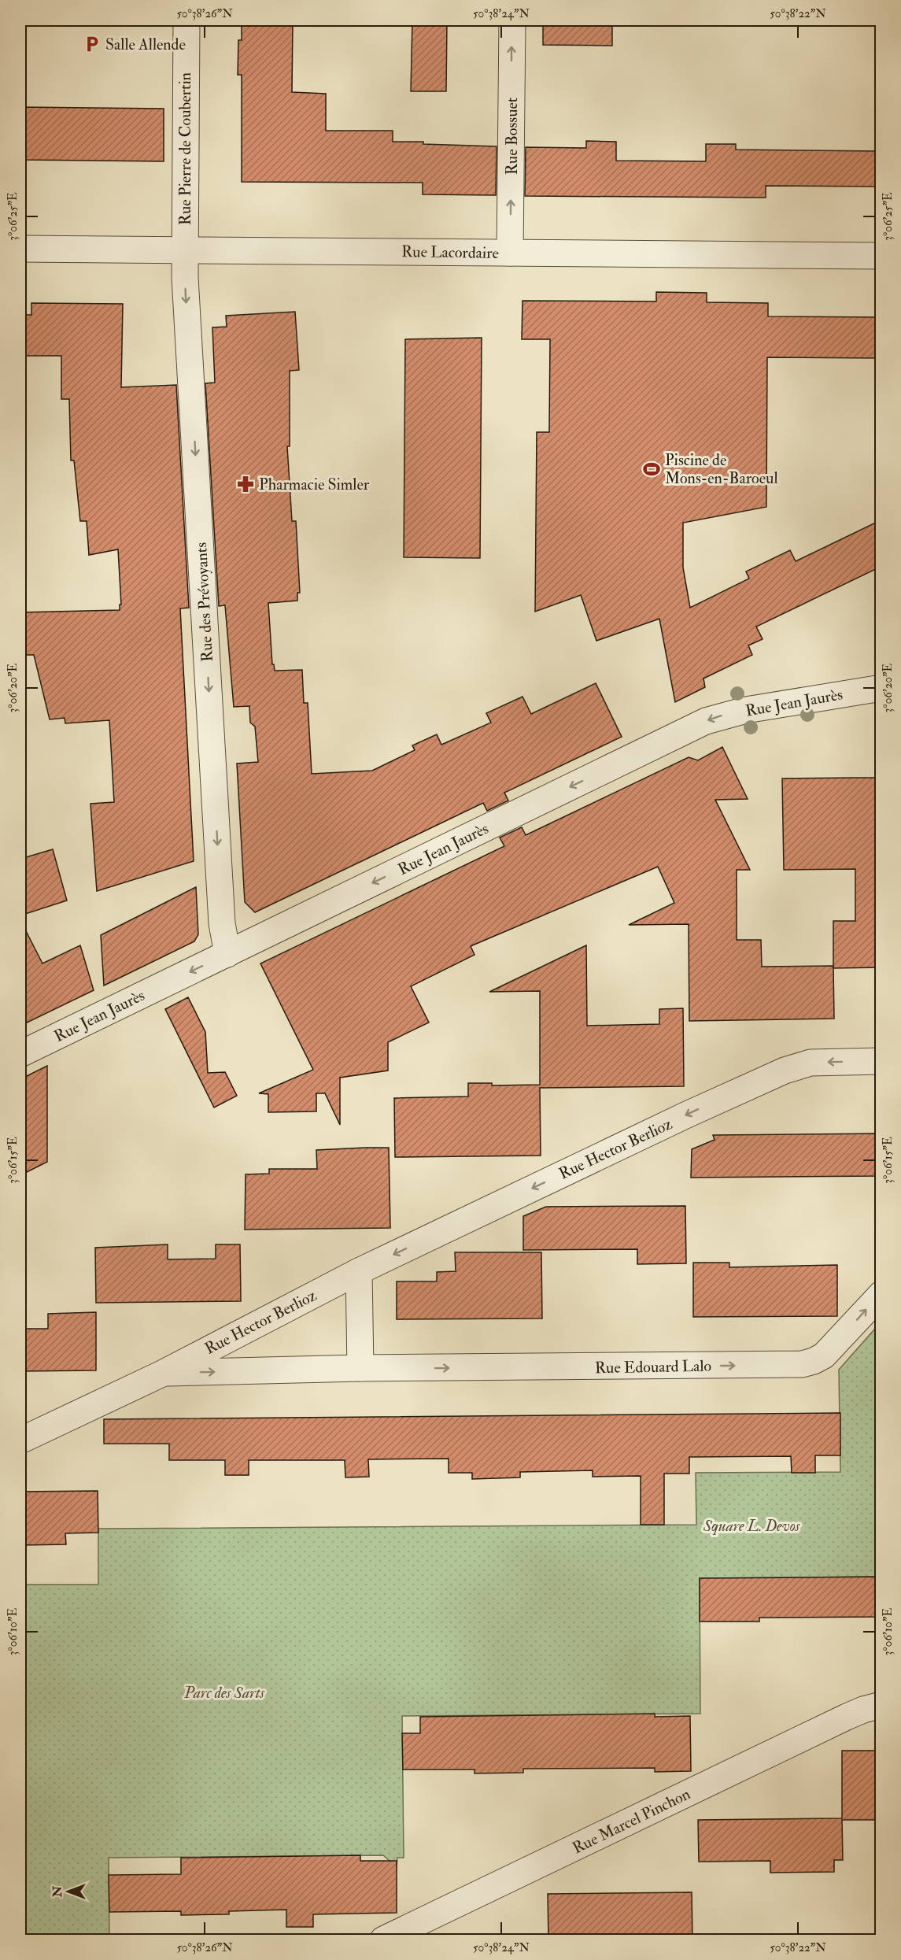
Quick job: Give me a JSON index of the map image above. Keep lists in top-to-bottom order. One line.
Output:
{"streets":{"street":["Rue Bossuet","Rue Pierre de Coubertin","Rue Lacordaire","Rue des Prévoyants","Rue Jean Jaurès","Rue Hector Berlioz","Rue Edouard Lalo","Rue Marcel Pinchon"]},"crossings":[["Rue Bossuet","Rue Lacordaire"],["Rue Pierre de Coubertin","Rue Lacordaire"],["Rue Pierre de Coubertin","Rue des Prévoyants"],["Rue Lacordaire","Rue des Prévoyants"],["Rue des Prévoyants","Rue Jean Jaurès"],["Rue Hector Berlioz","Rue Edouard Lalo"]],"one_way":["Rue Bossuet","Rue des Prévoyants","Rue Jean Jaurès","Rue Edouard Lalo"],"parks":["Square L. Devos","Parc des Sarts"],"places":{"parking":["Salle Allende"],"sports":["Piscine de Mons-en-Baroeul"],"pharmacy":["Pharmacie Simler"]},"north":"left","coordinates":["50°38'26\"N","50°38'24\"N","50°38'22\"N","3°06'25\"E","3°06'20\"E","3°06'15\"E","3°06'10\"E"]}
